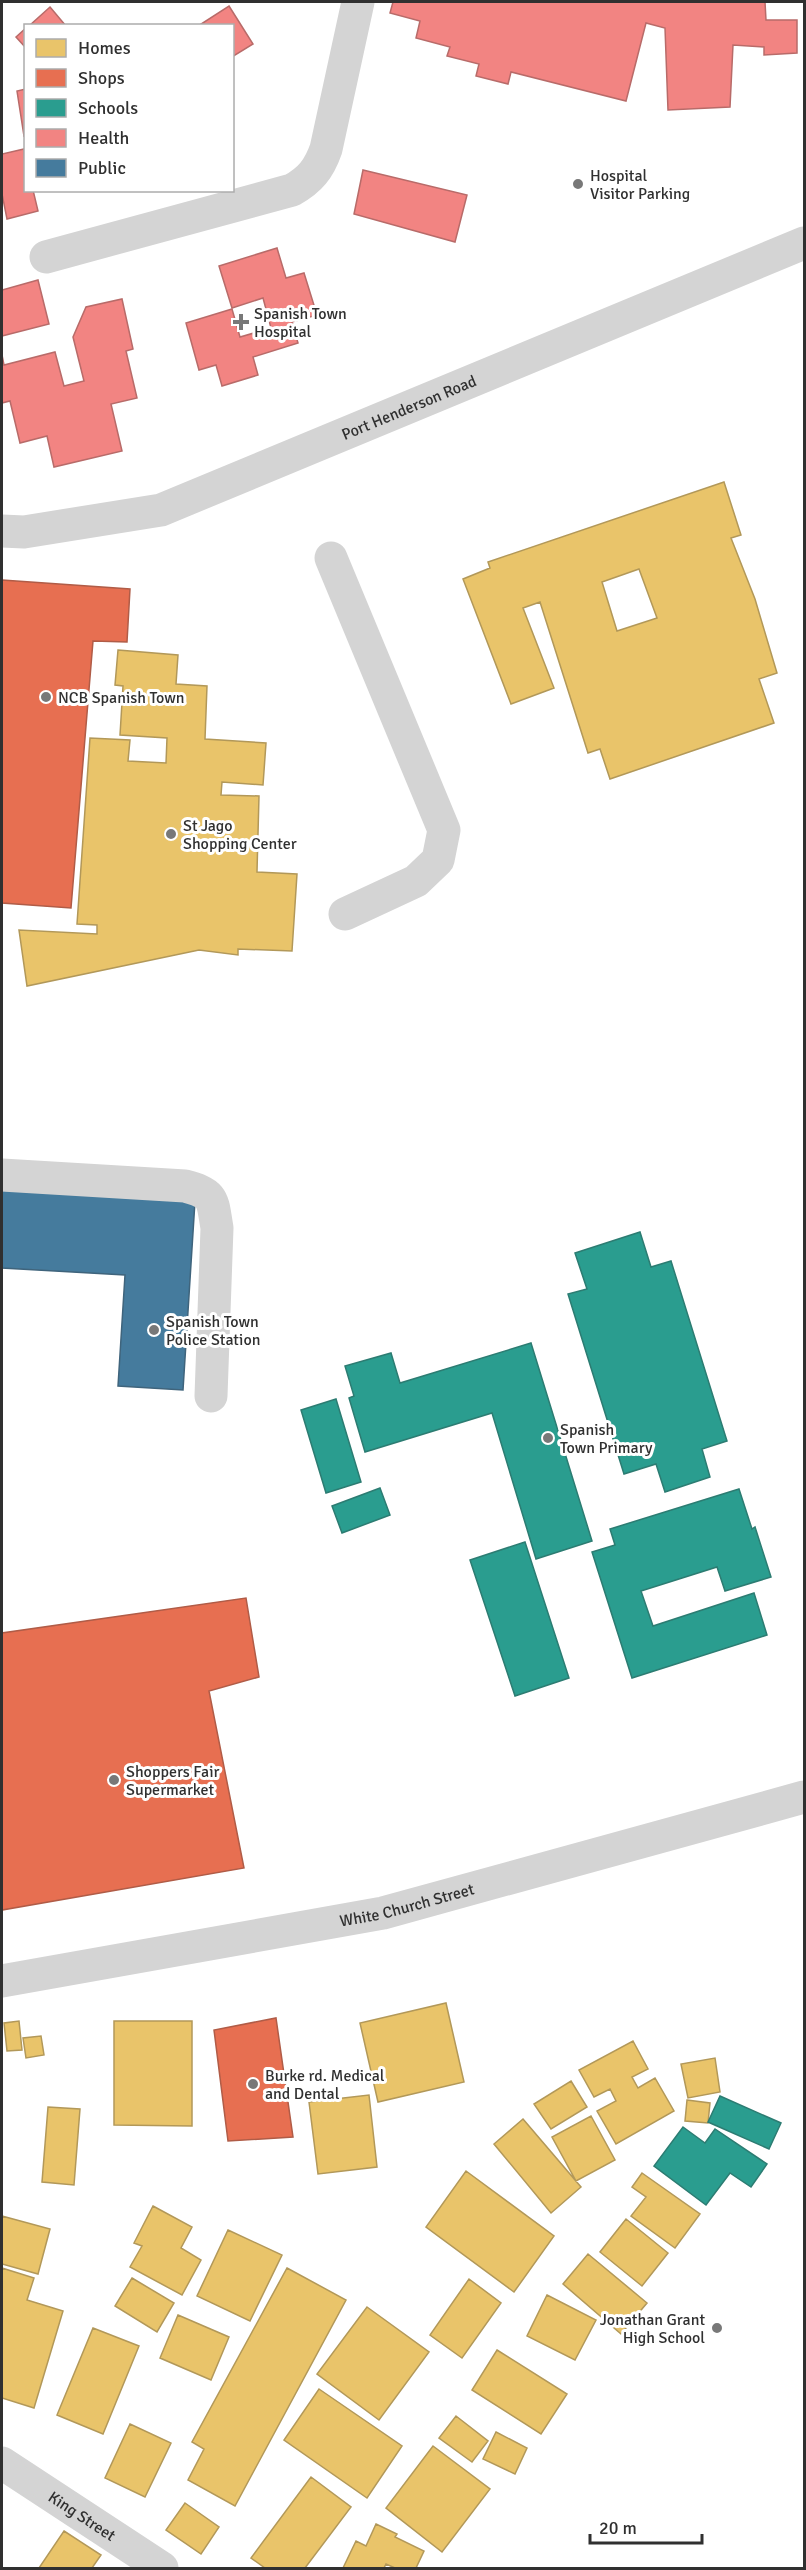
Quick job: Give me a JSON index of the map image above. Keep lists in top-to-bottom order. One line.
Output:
{"streets":{"street":["Port Henderson Road","White Church Street","King Street"]},"places":{"other":["Hospital Visitor Parking","NCB Spanish Town","St Jago Shopping Center","Spanish Town Police Station","Spanish Town Primary","Shoppers Fair Supermarket","Burke rd. Medical and Dental","Jonathan Grant High School"],"health":["Spanish Town Hospital"]},"legend":["Homes","Shops","Schools","Health","Public"],"scale_bar":"20 m"}
